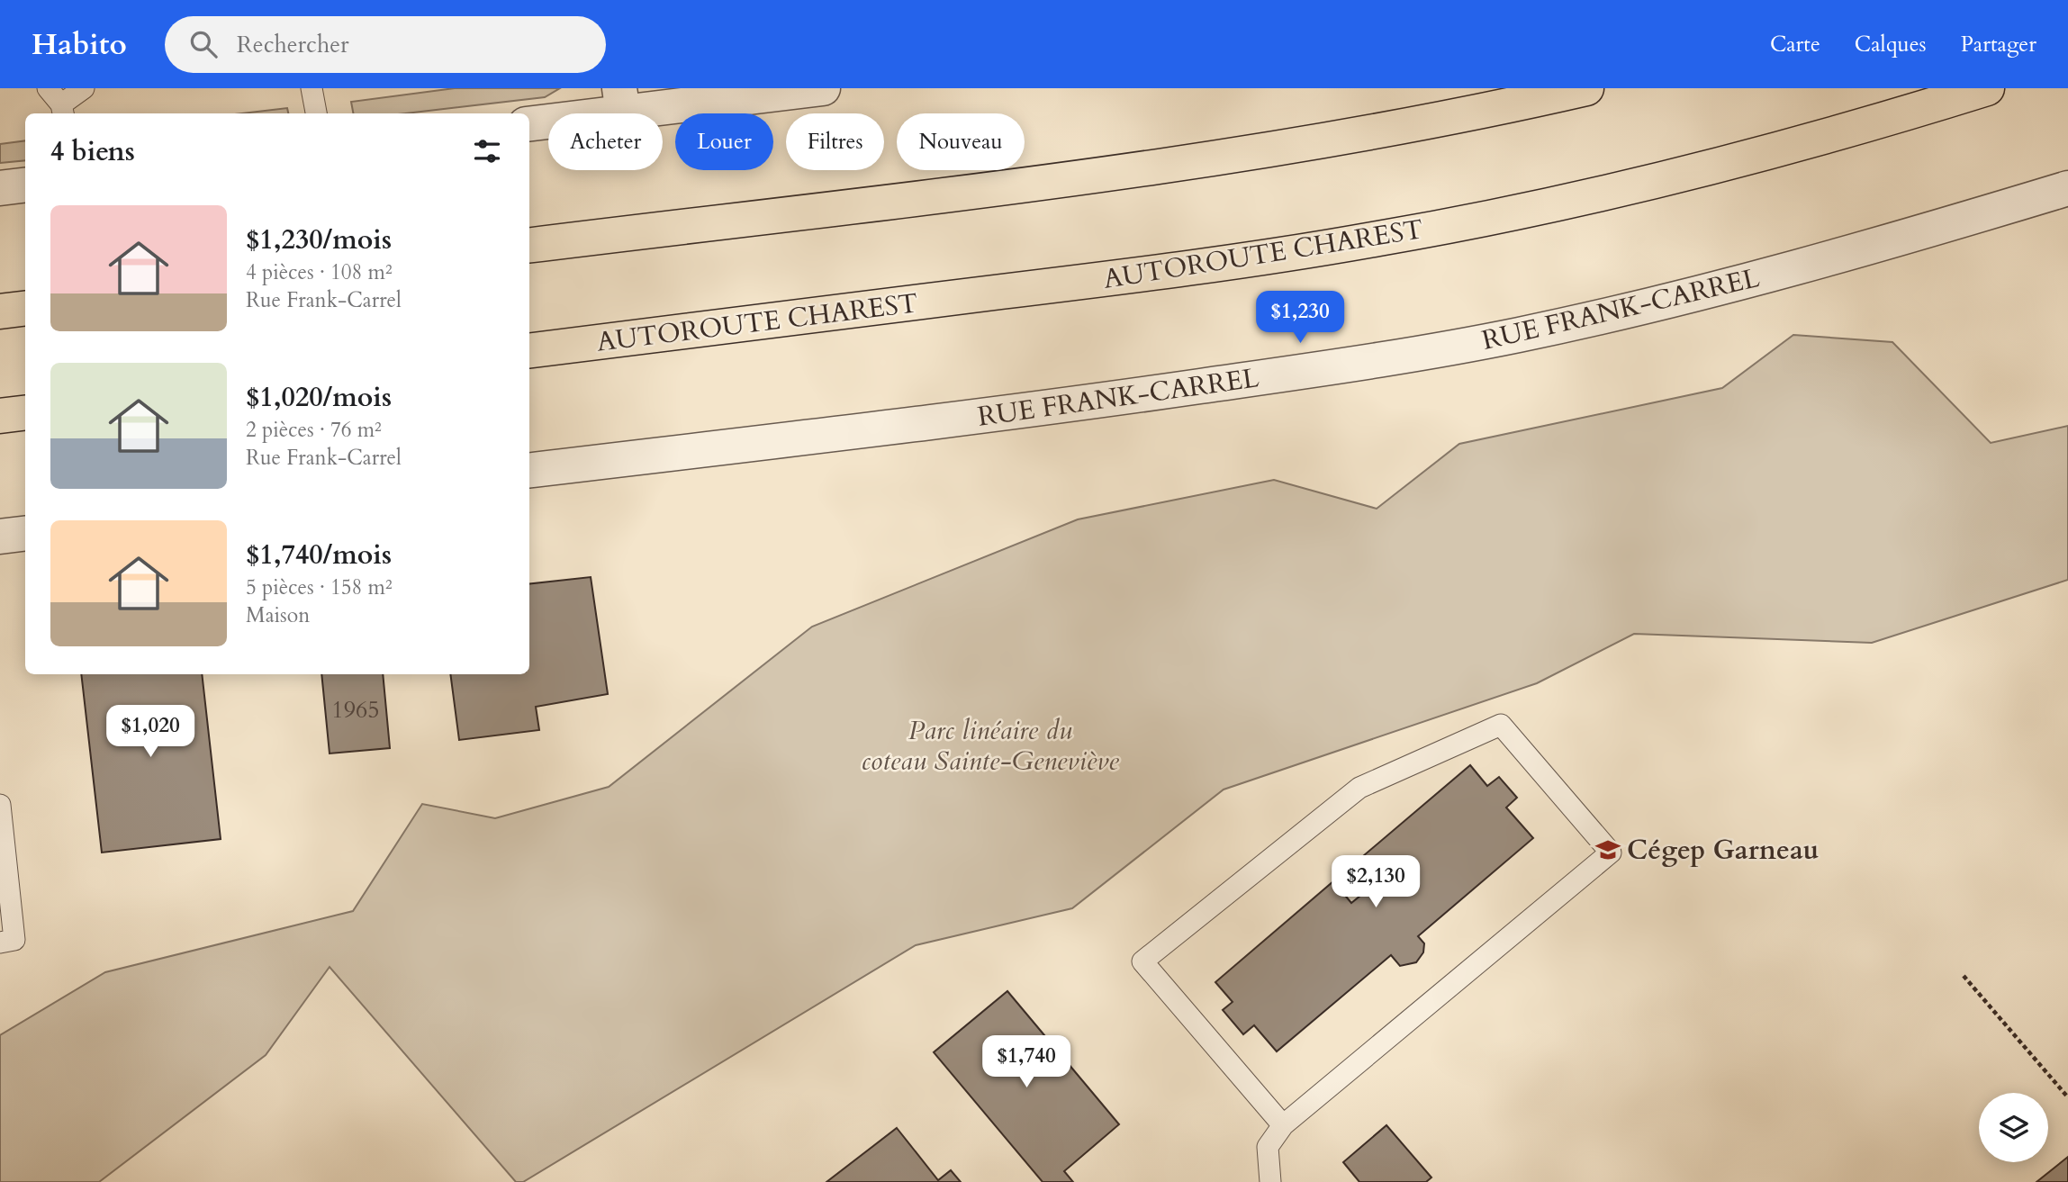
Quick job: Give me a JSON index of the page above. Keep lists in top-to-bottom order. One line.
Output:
{"streets":{"highway":["AUTOROUTE CHAREST"],"street":["RUE FRANK-CARREL"]},"parks":["Parc linéaire du coteau Sainte-Geneviève"],"places":{"school or university":["Cégep Garneau"]},"house_numbers":["1965"],"page":{"header":"Habito","search":"Rechercher","nav":["Carte","Calques","Partager"],"chip":["Acheter","Louer","Filtres","Nouveau"],"heading":"4 biens","list":[{"name":"$1,230/mois","note":"4 pièces · 108 m² · Rue Frank-Carrel"},{"name":"$1,020/mois","note":"2 pièces · 76 m² · Rue Frank-Carrel"},{"name":"$1,740/mois","note":"5 pièces · 158 m² · Maison"}],"price":["$1,230","$1,020","$2,130","$1,740"]}}
